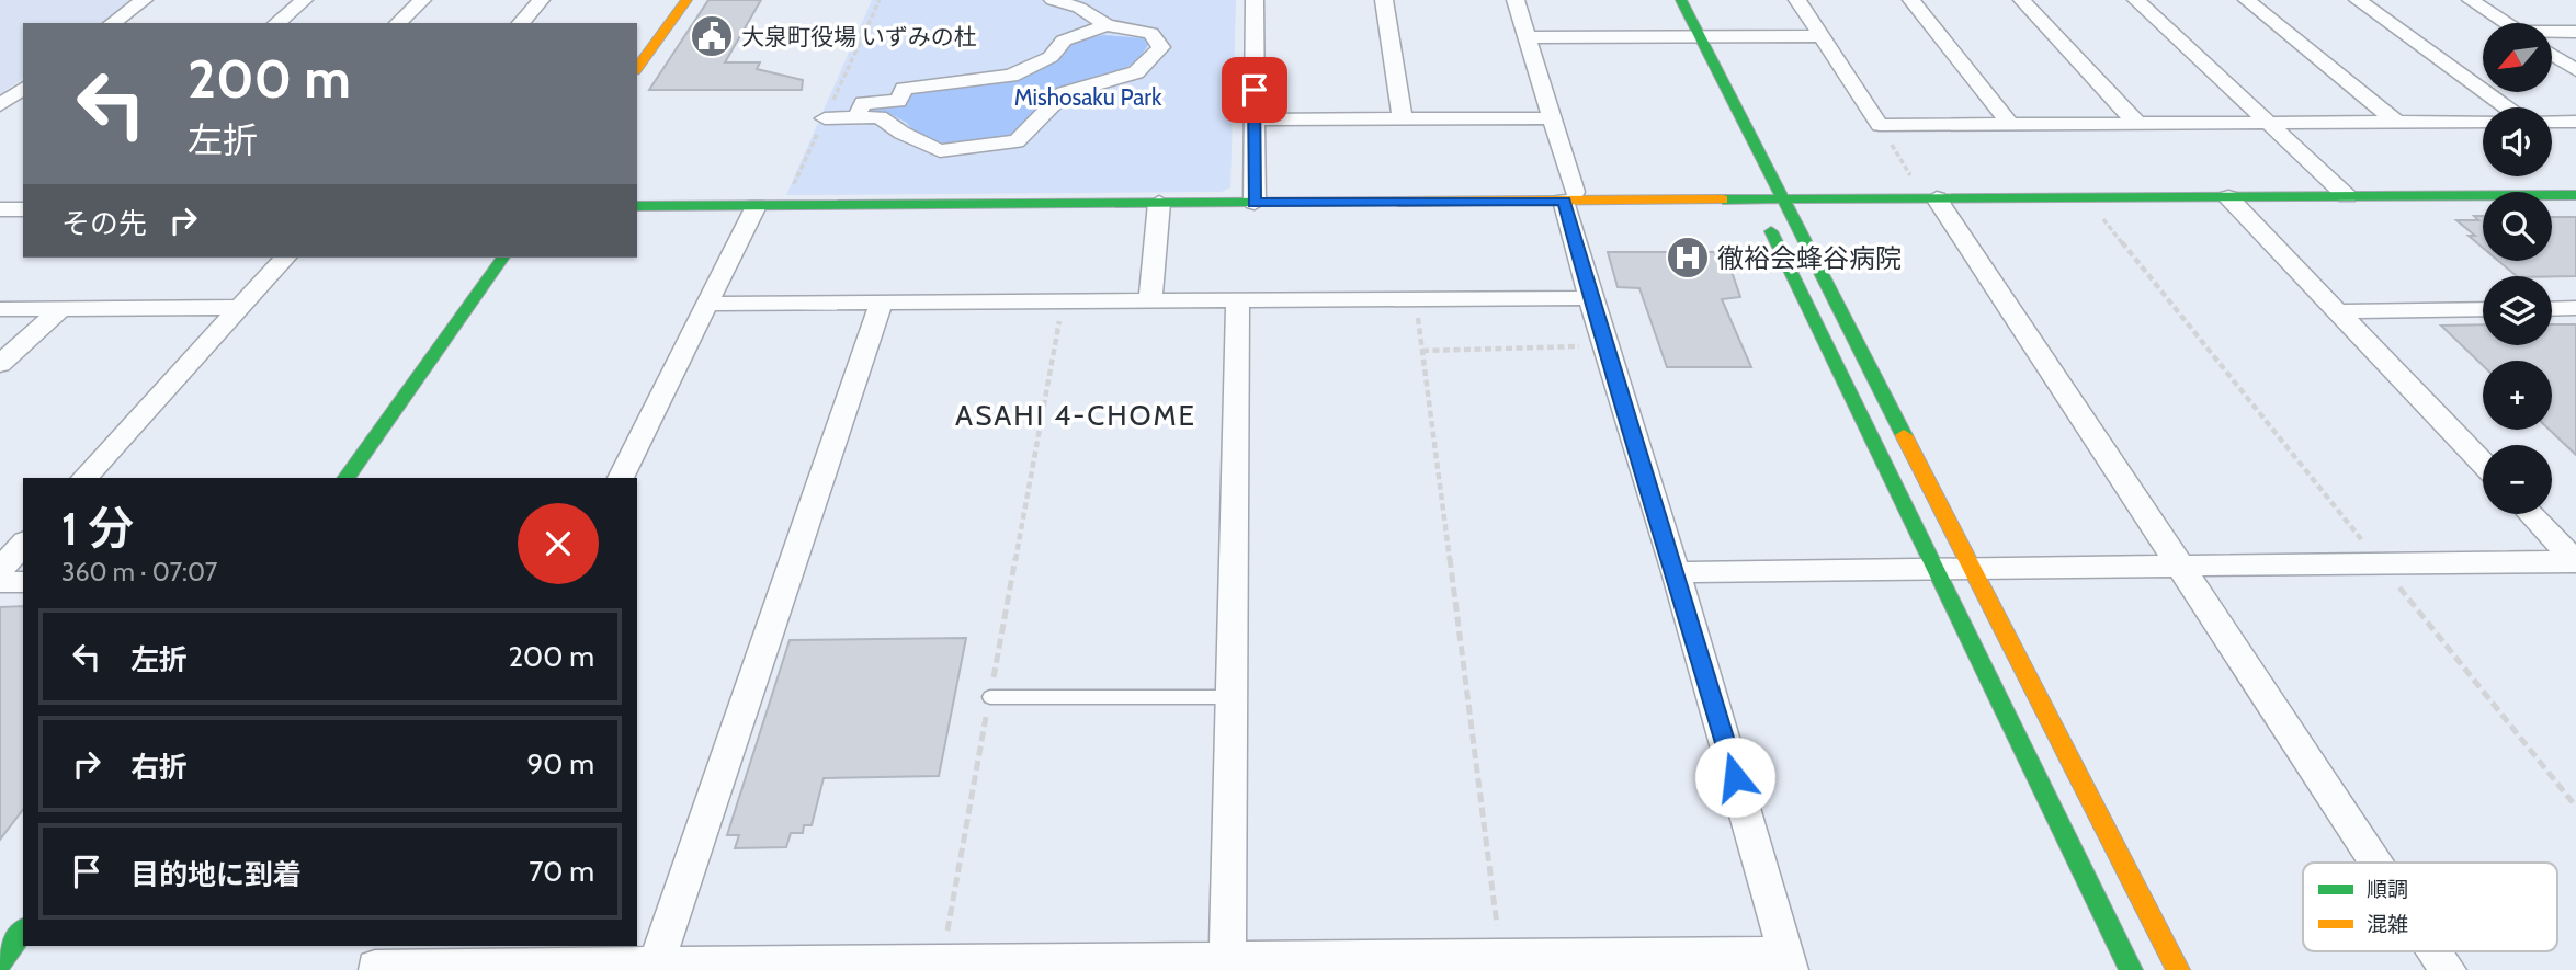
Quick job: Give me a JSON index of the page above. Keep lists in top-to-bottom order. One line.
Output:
{"districts":["ASAHI 4-CHOME"],"parks":["Mishosaku Park"],"places":{"public building":["大泉町役場 いずみの杜"],"hospital":["徹裕会蜂谷病院"]},"legend":["順調","混雑"],"north":"bottom left","page":{"map_buttons":["+","−"],"turn":["200 m","左折"],"then":"その先","heading":["1 分","360 m · 07:07"],"list":[{"name":"左折","value":"200 m"},{"name":"右折","value":"90 m"},{"name":"目的地に到着","value":"70 m"}]}}
